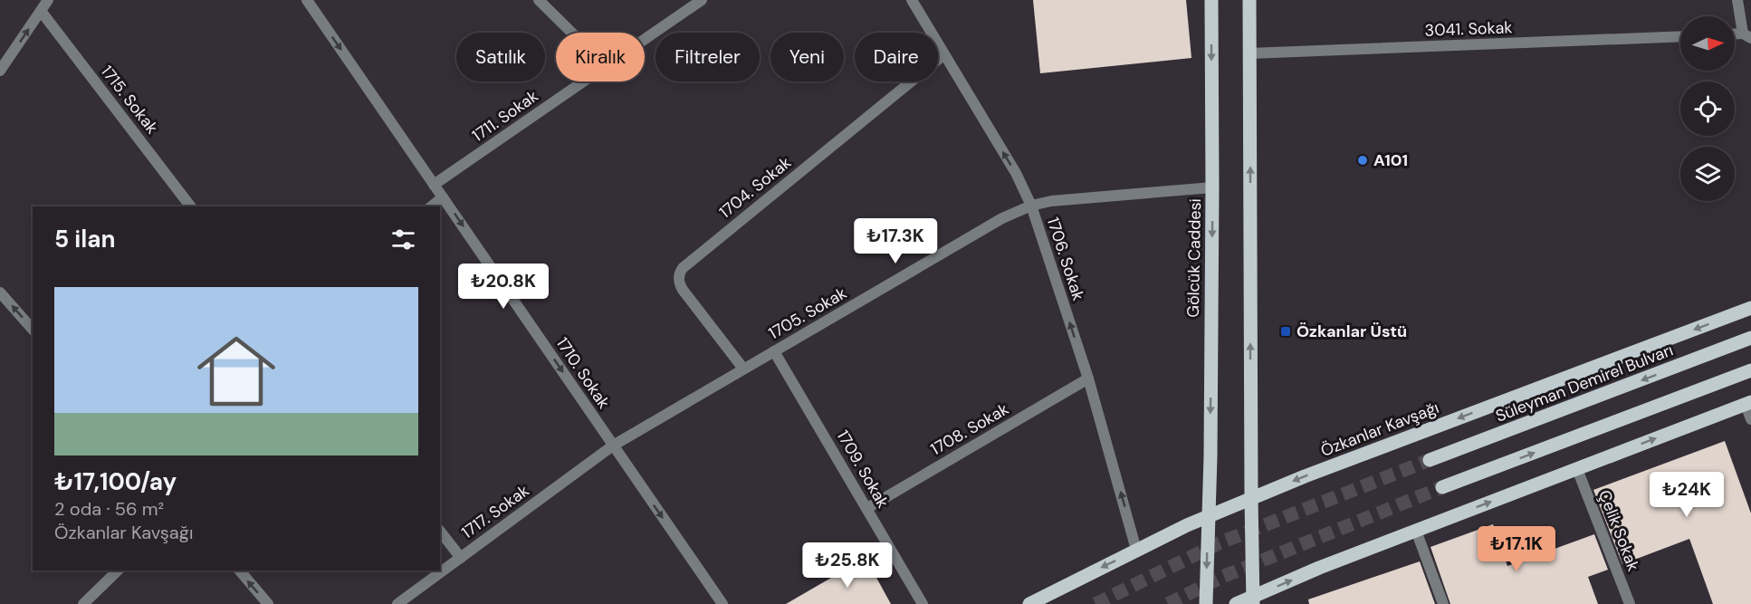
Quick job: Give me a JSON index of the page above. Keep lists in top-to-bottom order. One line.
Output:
{"streets":{"main road":["Gölcük Caddesi","Süleyman Demirel Bulvarı","Özkanlar Kavşağı"],"street":["3041. Sokak","1715. Sokak","1711. Sokak","1704. Sokak","1706. Sokak","1705. Sokak","1710. Sokak","1708. Sokak","1709. Sokak","1717. Sokak","Çelik Sokak"]},"crossings":[["1711. Sokak","1710. Sokak"],["1704. Sokak","1706. Sokak"],["1704. Sokak","1705. Sokak"],["Gölcük Caddesi","1705. Sokak"],["Gölcük Caddesi","Özkanlar Kavşağı"],["1706. Sokak","1705. Sokak"],["1706. Sokak","1708. Sokak"],["1706. Sokak","Özkanlar Kavşağı"],["1705. Sokak","1710. Sokak"],["1705. Sokak","1709. Sokak"],["1705. Sokak","1717. Sokak"],["1710. Sokak","1717. Sokak"],["1708. Sokak","1709. Sokak"]],"one_way":["1706. Sokak","1710. Sokak"],"places":{"other":["A101"],"transit":["Özkanlar Üstü"]},"north":"right","page":{"chip":["Satılık","Kiralık","Filtreler","Yeni","Daire"],"heading":"5 ilan","price":["₺17.3K","₺20.8K","₺24K","₺17.1K","₺25.8K"],"list":[{"name":"₺17,100/ay","note":"2 oda · 56 m² · Özkanlar Kavşağı"}]}}
